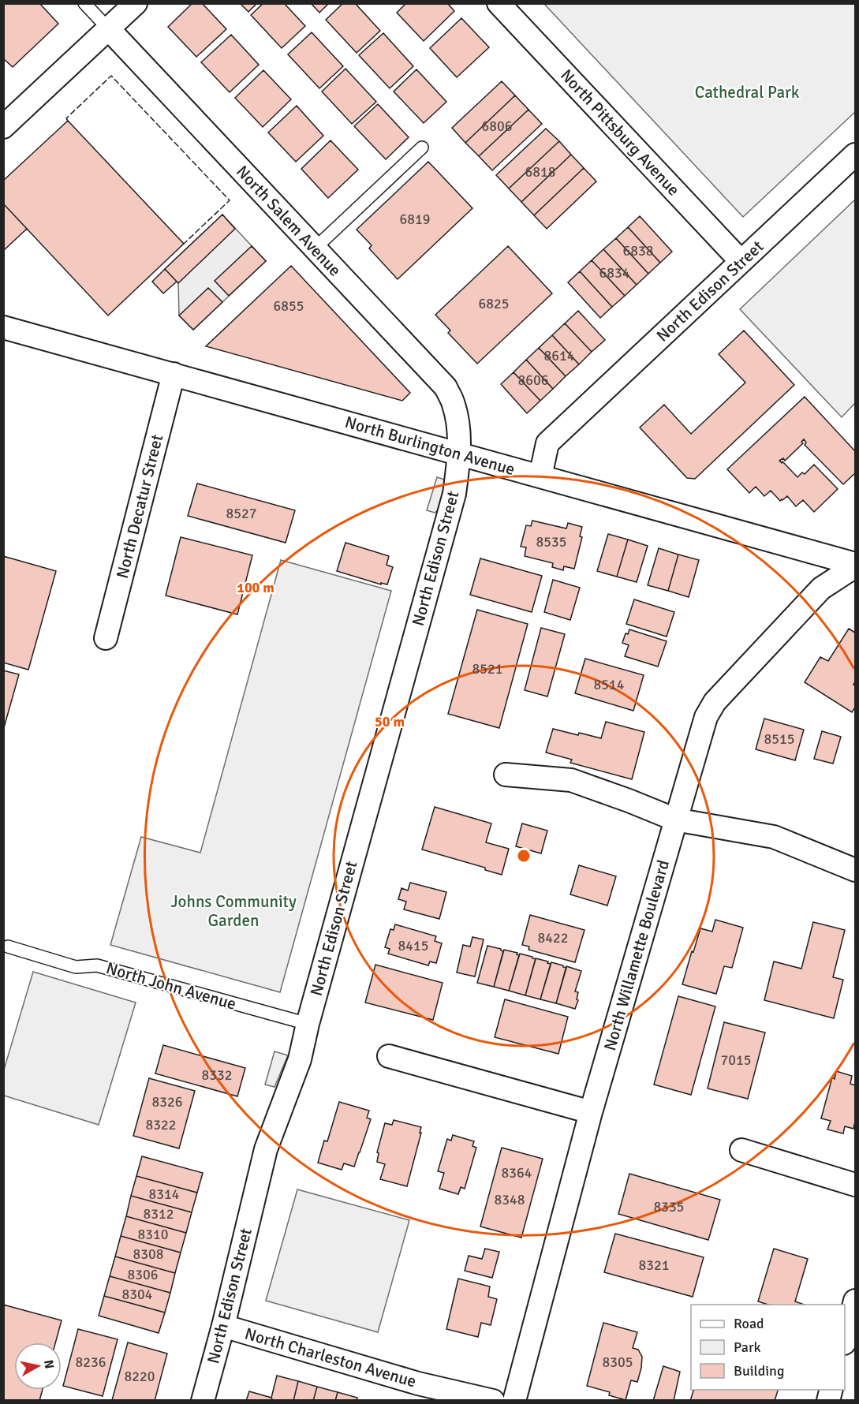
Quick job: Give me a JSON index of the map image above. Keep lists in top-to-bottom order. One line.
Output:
{"streets":{"street":["North Pittsburg Avenue","North Salem Avenue","North Edison Street","North Burlington Avenue","North Decatur Street","North Willamette Boulevard","North Charleston Avenue"],"lane":["North John Avenue"]},"crossings":[["North Pittsburg Avenue","North Edison Street"],["North Salem Avenue","North Edison Street"],["North Salem Avenue","North Burlington Avenue"],["North Edison Street","North Burlington Avenue"],["North Edison Street","North John Avenue"],["North Edison Street","North Charleston Avenue"],["North Burlington Avenue","North Decatur Street"],["North Burlington Avenue","North Willamette Boulevard"]],"parks":["Cathedral Park","Johns Community Garden"],"house_numbers":["6806","6818","6819","6838","6834","6825","6855","8614","8606","8527","8535","8521","8514","8515","8422","8415","7015","8332","8326","8322","8364","8314","8348","8335","8312","8310","8308","8321","8306","8304","8236","8305","8220"],"legend":["Road","Park","Building"],"north":"right","rings":["100 m","50 m"]}
